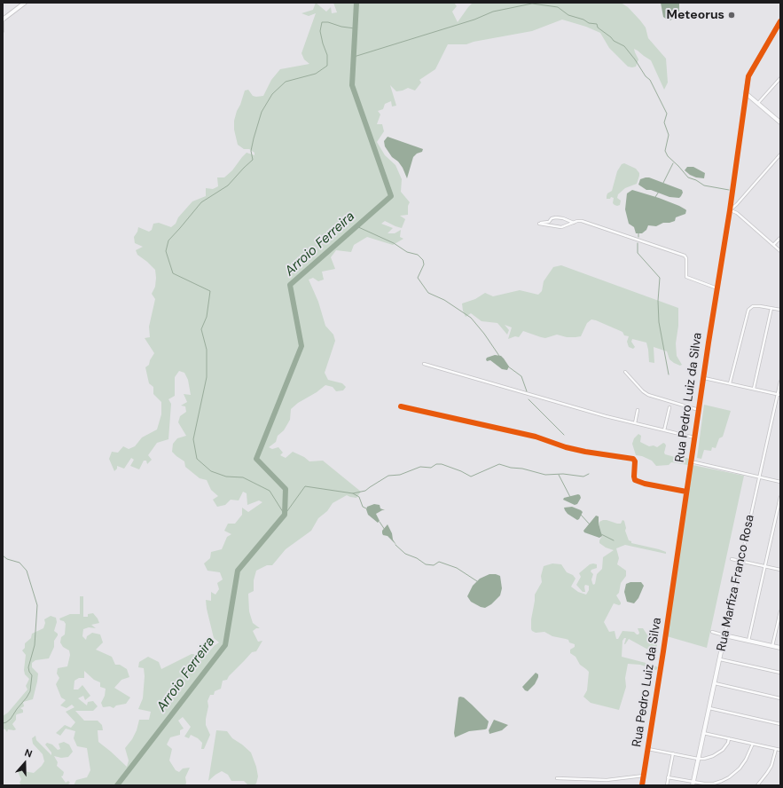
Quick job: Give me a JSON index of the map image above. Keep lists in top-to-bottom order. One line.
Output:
{"streets":{"street":["Rua Pedro Luiz da Silva","Rua Marfiza Franco Rosa"]},"water":["Arroio Ferreira"],"places":["Meteorus"],"north":"top"}
